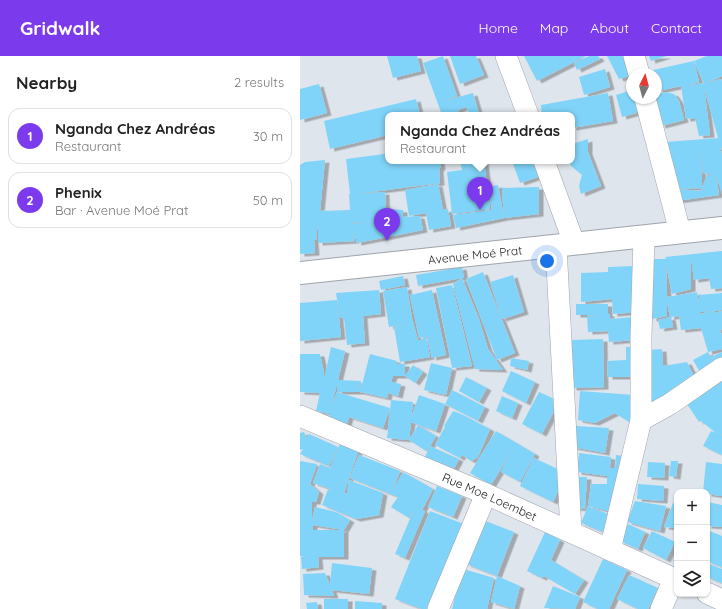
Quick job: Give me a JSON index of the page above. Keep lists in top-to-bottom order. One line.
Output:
{"streets":{"street":["Avenue Moé Prat","Rue Moe Loembet"]},"north":"top","page":{"header":"Gridwalk","nav":["Home","Map","About","Contact"],"heading":["Nearby","2 results"],"list":[{"mark":"1","name":"Nganda Chez Andréas","note":"Restaurant","value":"30 m"},{"mark":"2","name":"Phenix","note":"Bar · Avenue Moé Prat","value":"50 m"}],"popup":["Nganda Chez Andréas","Restaurant"],"pins":["1","2"],"map_buttons":["+","−"]}}
